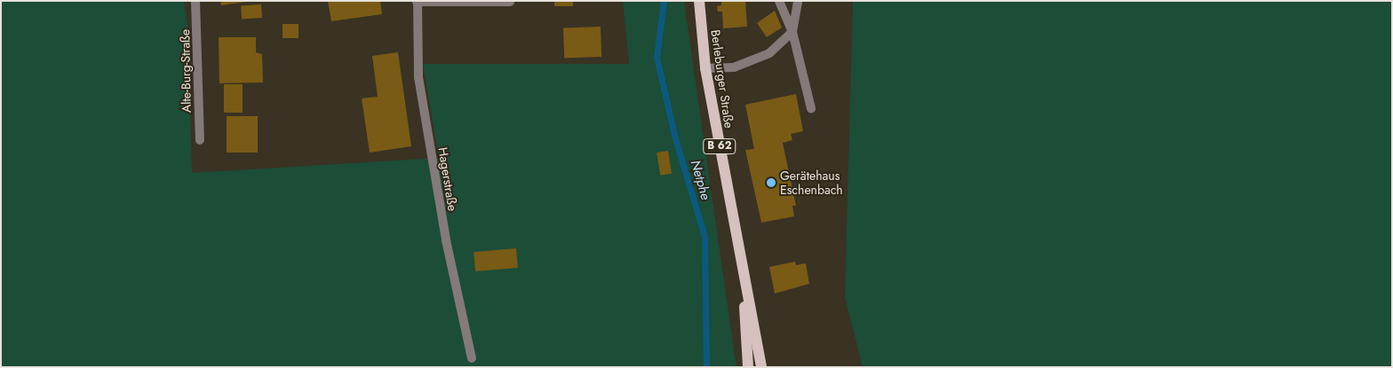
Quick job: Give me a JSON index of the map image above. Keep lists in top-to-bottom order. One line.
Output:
{"streets":{"main road":["Berleburger Straße","B 62"],"street":["Alte-Burg-Straße","Hagerstraße"]},"water":["Netphe"],"places":["Gerätehaus Eschenbach"]}
